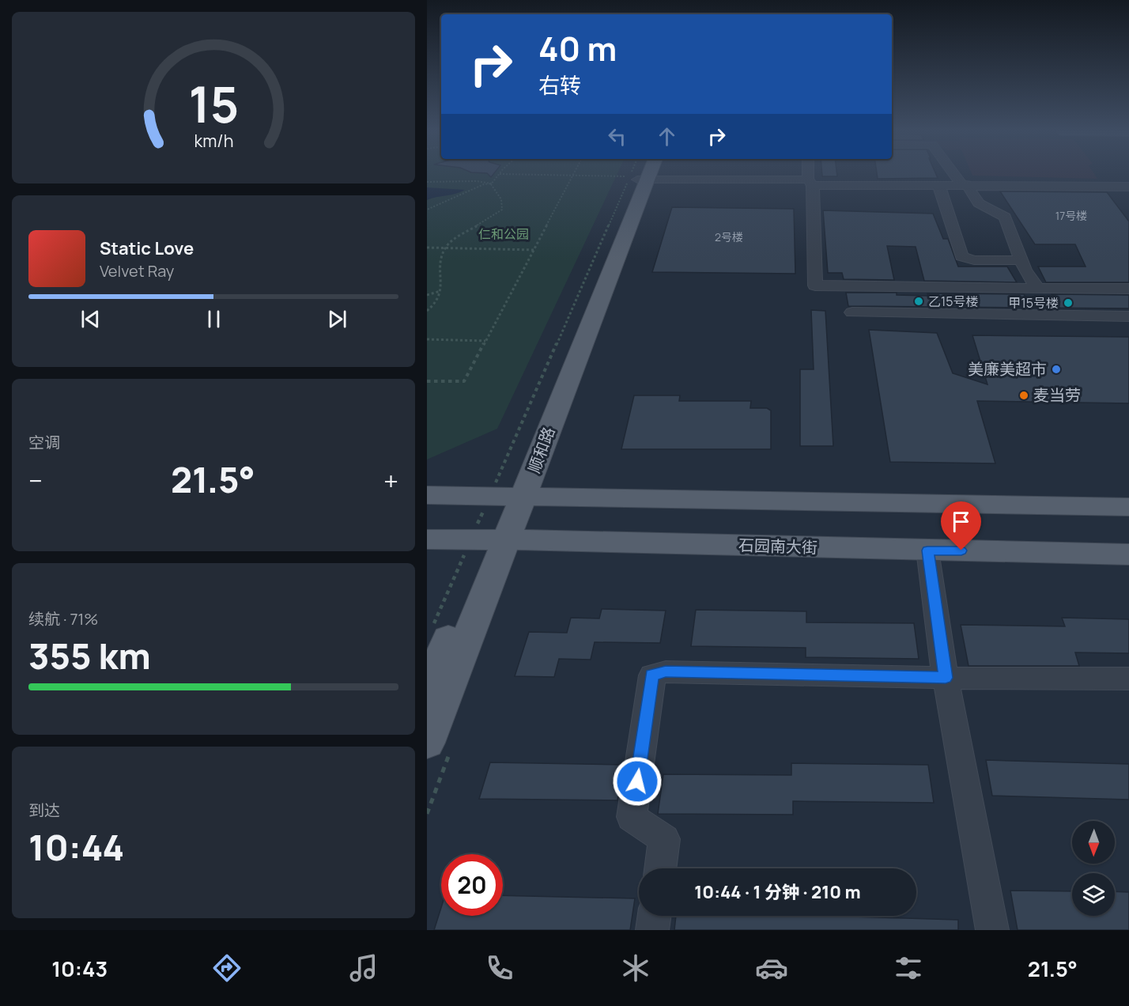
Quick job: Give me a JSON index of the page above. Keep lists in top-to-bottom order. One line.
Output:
{"streets":{"main road":["顺和路","石园南大街"]},"crossings":[["顺和路","石园南大街"]],"parks":["仁和公园"],"places":["乙15号楼","甲15号楼","美廉美超市","麦当劳"],"house_numbers":["17号楼","2号楼"],"north":"bottom","page":{"turn":["40 m","右转"],"song":["Static Love","Velvet Ray"],"tile":["空调",["续航 · 71%","355 km"],["到达","10:44"]],"heat":["−","21.5°","+"],"limit":"20","trip":"10:44 · 1 分钟 · 210 m","tabs":["10:43","21.5°"],"gauge":["15","km/h"]}}
